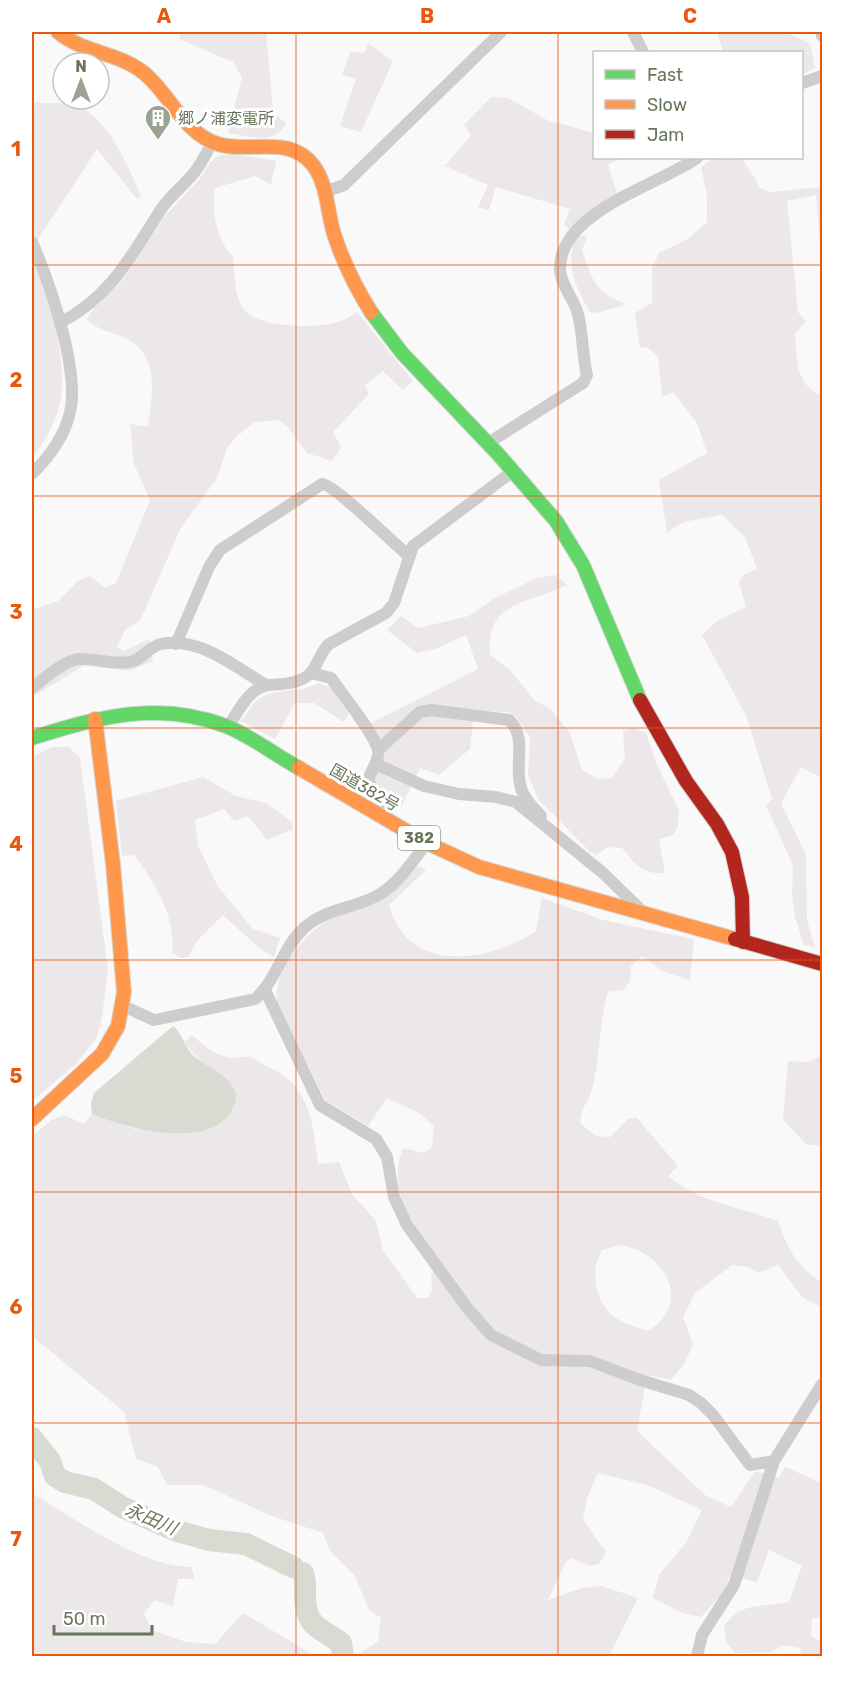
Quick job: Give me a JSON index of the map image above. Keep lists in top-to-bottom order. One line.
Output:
{"streets":{"main road":["国道382号","382"]},"water":["永田川"],"places":{"building":["郷ノ浦変電所"]},"legend":["Fast","Slow","Jam"],"scale_bar":"50 m","north":"top","grid":{"columns":["A","B","C"],"rows":["1","2","3","4","5","6","7"]}}
